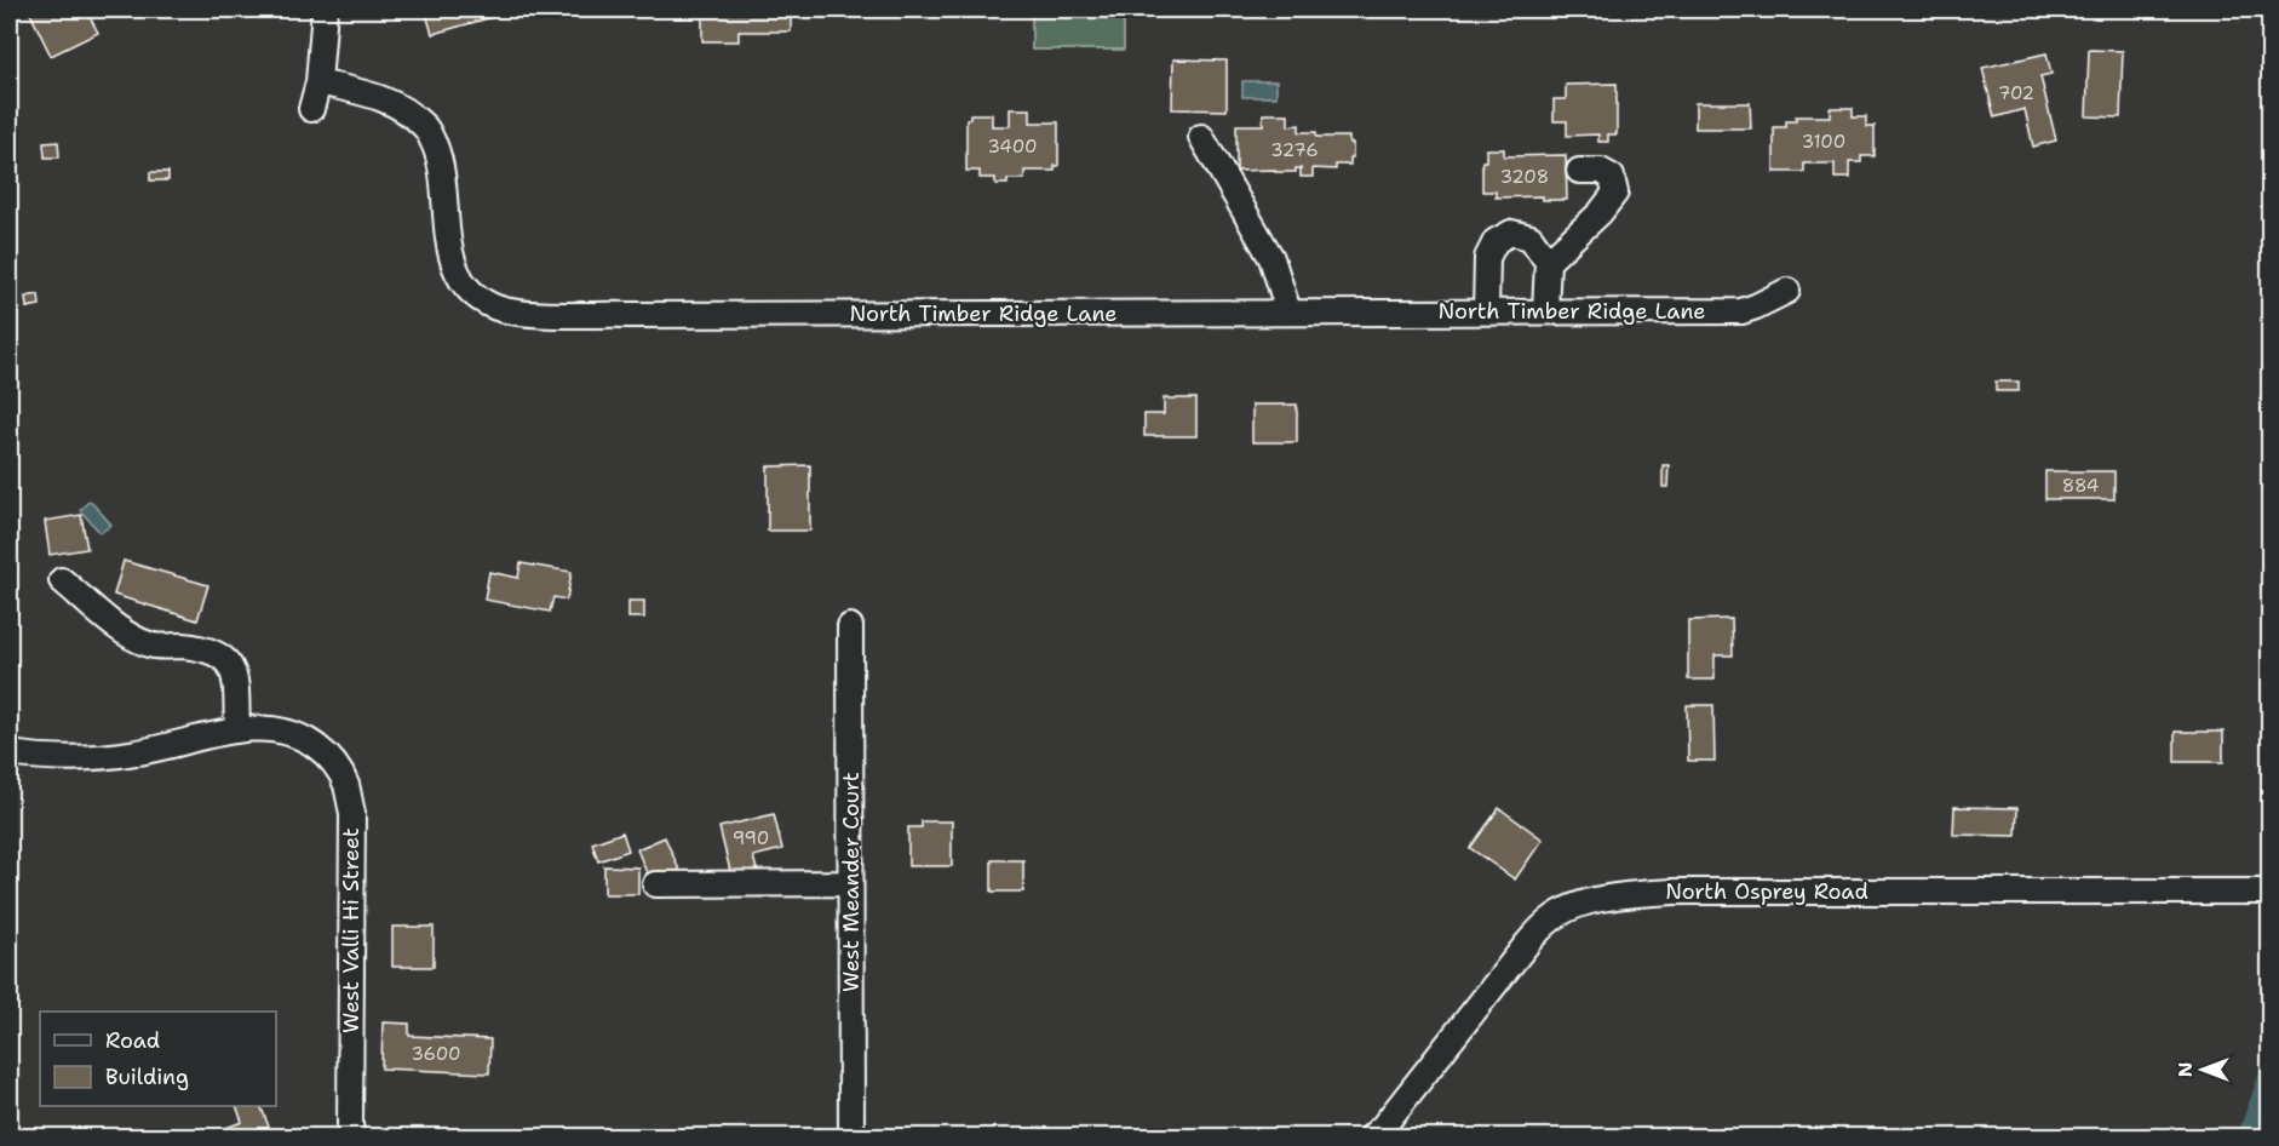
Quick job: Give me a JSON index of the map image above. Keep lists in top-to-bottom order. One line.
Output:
{"streets":{"street":["North Timber Ridge Lane","West Meander Court","North Osprey Road","West Valli Hi Street"]},"house_numbers":["702","3100","3400","3276","3208","884","990","3600"],"legend":["Road","Building"],"north":"left"}
